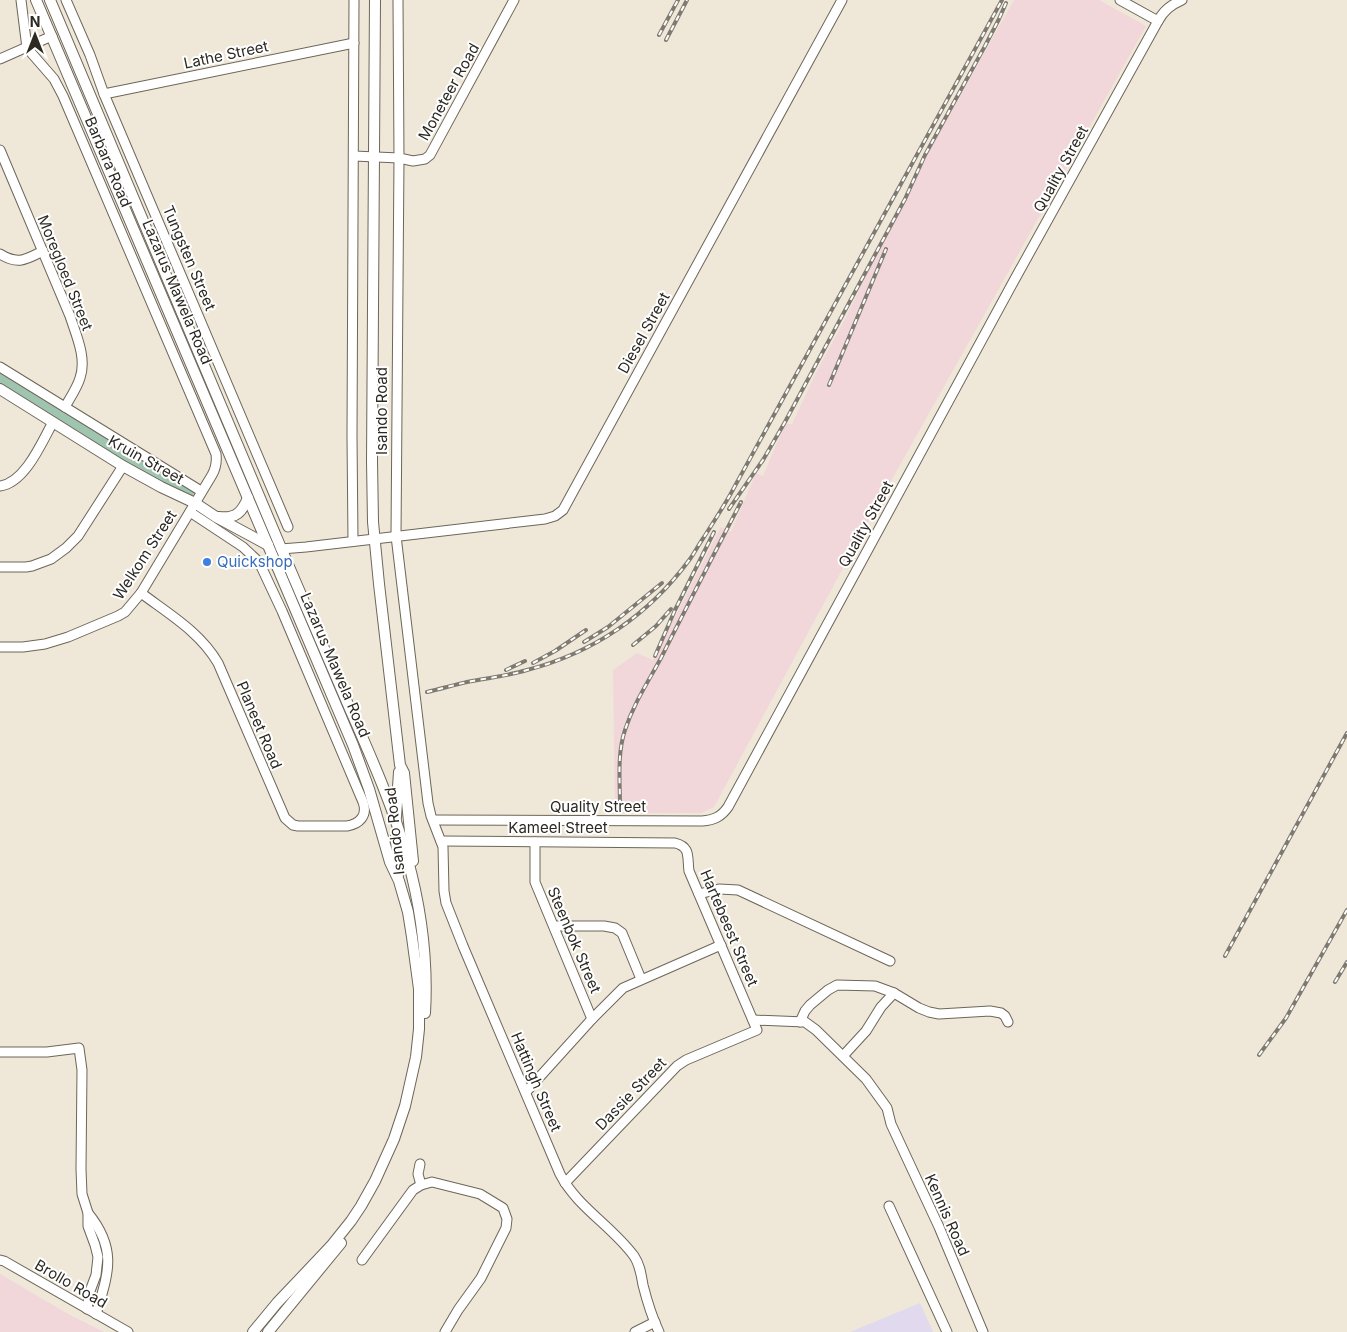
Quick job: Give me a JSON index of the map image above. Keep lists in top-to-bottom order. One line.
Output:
{"streets":{"main road":["Lazarus Mawela Road","Isando Road","Kruin Street"],"street":["Lathe Street","Moneteer Road","Barbara Road","Quality Street","Tungsten Street","Moregloed Street","Diesel Street","Welkom Street","Planeet Road","Kameel Street","Hartebeest Street","Steenbok Street","Hattingh Street","Dassie Street","Kennis Road","Brollo Road"]},"crossings":[["Lathe Street","Tungsten Street"],["Lathe Street","Isando Road"],["Moneteer Road","Isando Road"],["Barbara Road","Kruin Street"],["Barbara Road","Welkom Street"],["Barbara Road","Planeet Road"],["Quality Street","Isando Road"],["Quality Street","Hattingh Street"],["Moregloed Street","Kruin Street"],["Lazarus Mawela Road","Isando Road"],["Lazarus Mawela Road","Kruin Street"],["Diesel Street","Isando Road"],["Isando Road","Hattingh Street"],["Kruin Street","Welkom Street"],["Kruin Street","Planeet Road"],["Welkom Street","Planeet Road"],["Kameel Street","Hartebeest Street"],["Kameel Street","Steenbok Street"],["Kameel Street","Hattingh Street"],["Hartebeest Street","Dassie Street"],["Hattingh Street","Dassie Street"]],"places":["Quickshop"],"north":"top"}
